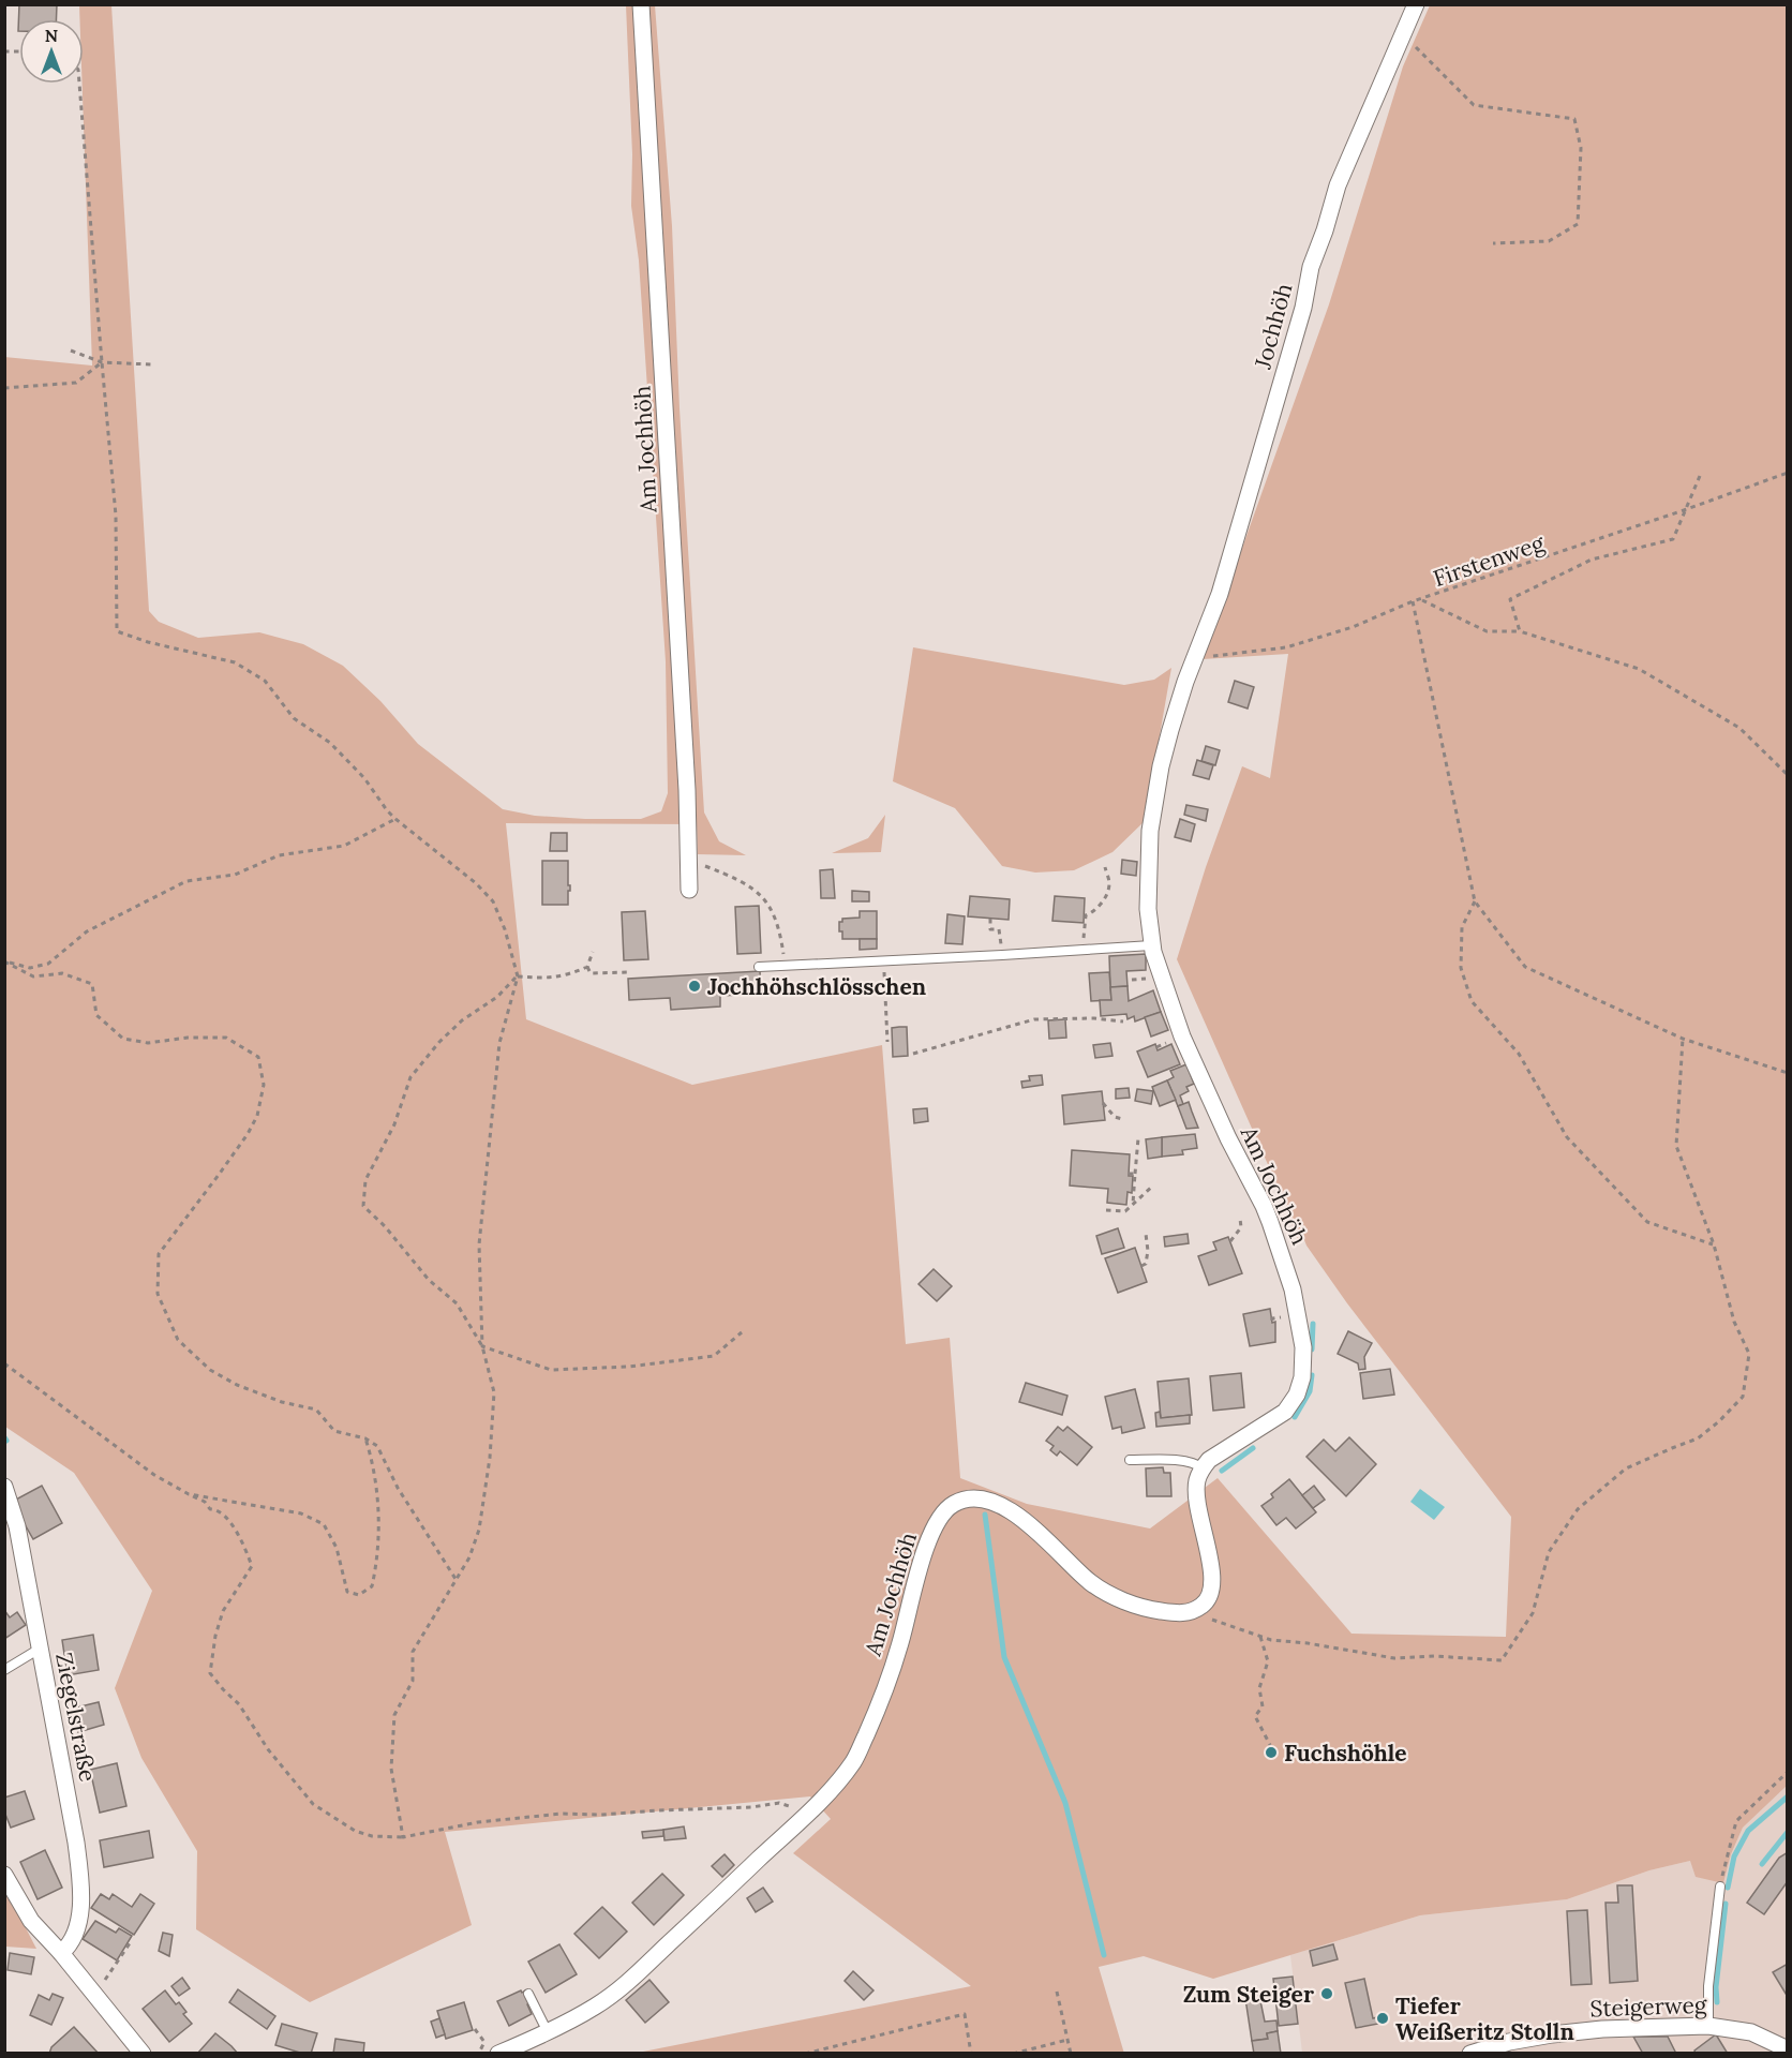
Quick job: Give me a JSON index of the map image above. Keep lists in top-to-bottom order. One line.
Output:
{"streets":{"street":["Jochhöh","Am Jochhöh","Ziegelstraße","Steigerweg"],"path":["Firstenweg"]},"crossings":[["Jochhöh","Am Jochhöh"],["Jochhöh","Firstenweg"],["Am Jochhöh","Firstenweg"]],"places":["Jochhöhschlösschen","Fuchshöhle","Zum Steiger","Tiefer Weißeritz Stolln"],"north":"top"}
